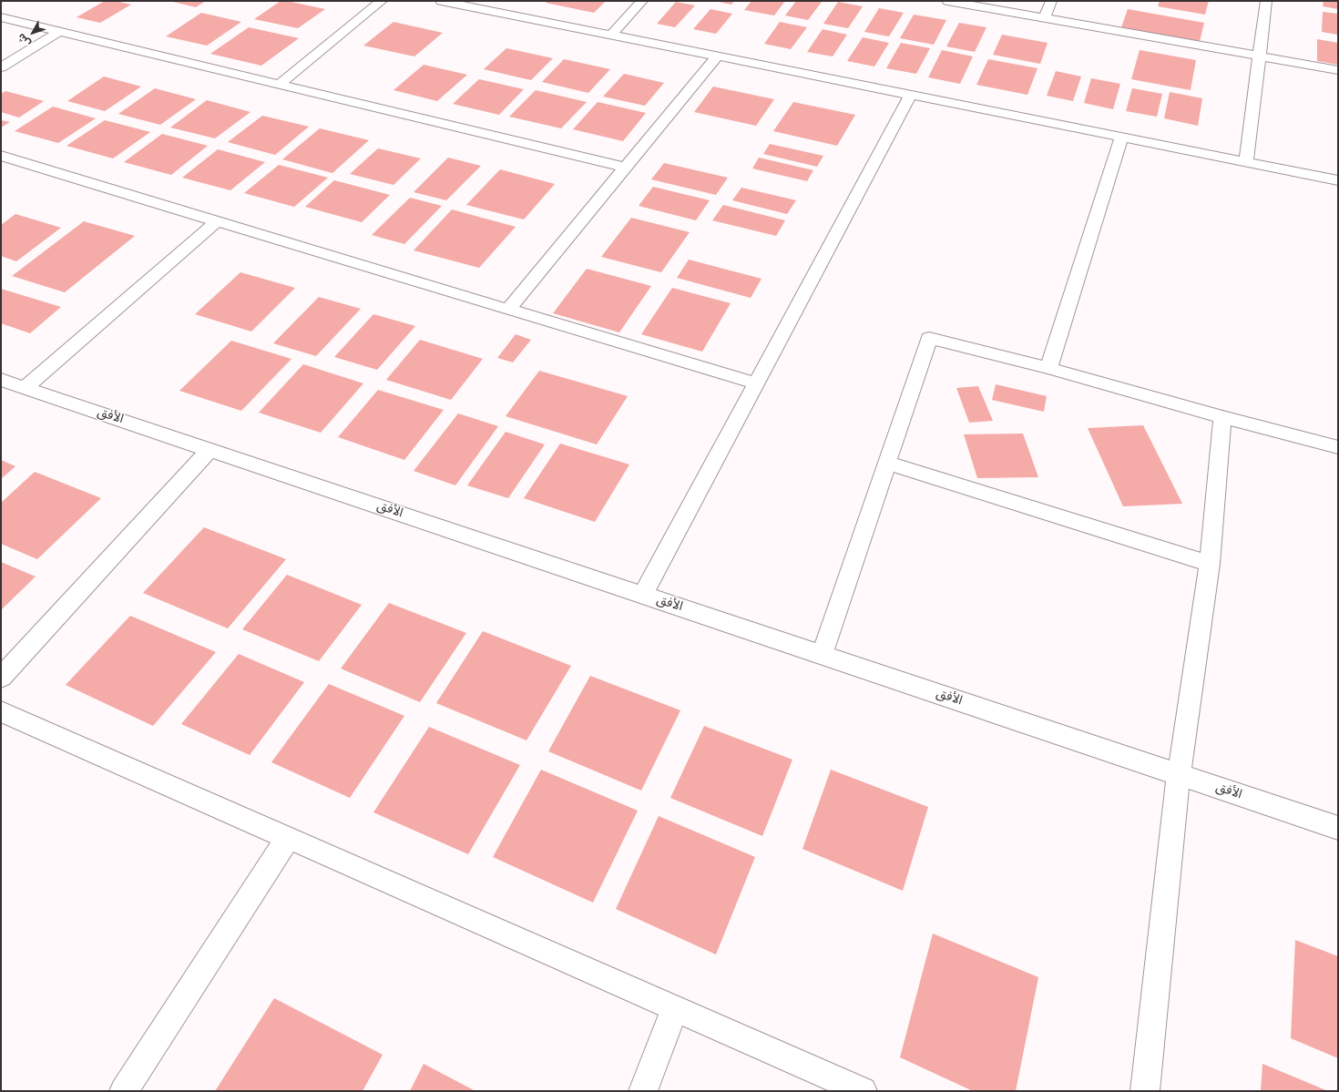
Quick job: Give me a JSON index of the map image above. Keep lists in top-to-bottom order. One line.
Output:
{"streets":{"street":["الأفق"]},"north":"bottom left"}
